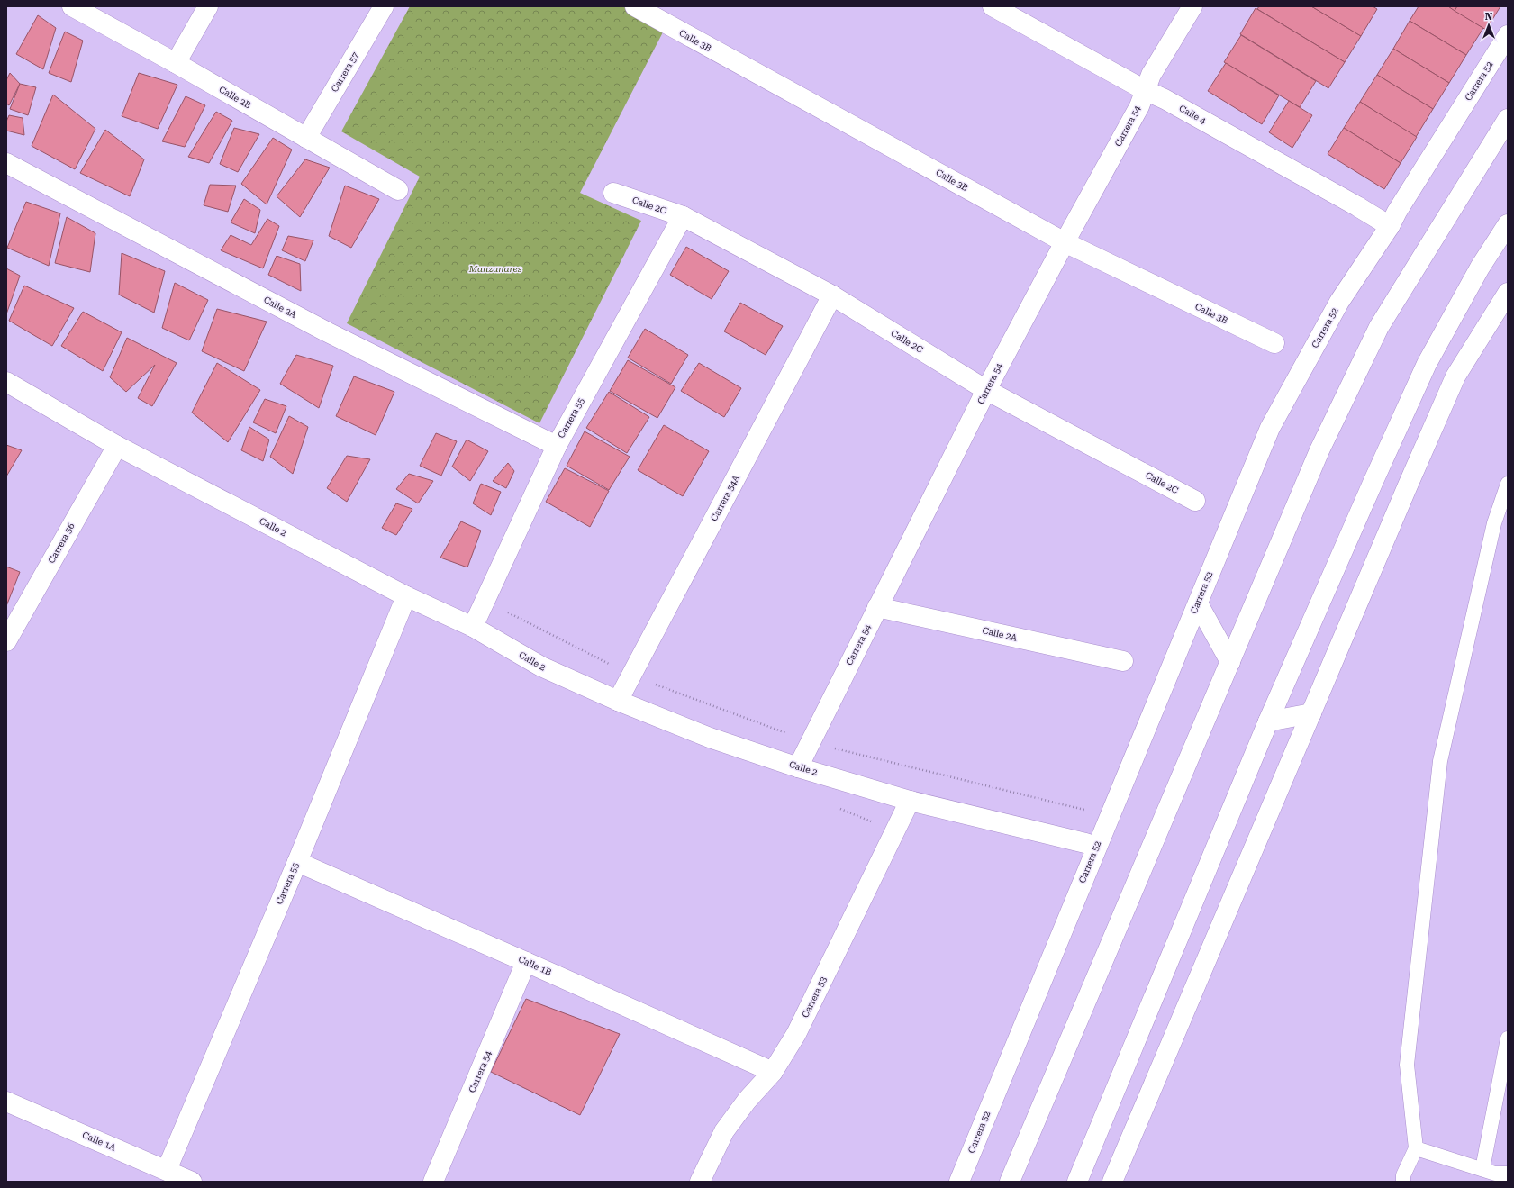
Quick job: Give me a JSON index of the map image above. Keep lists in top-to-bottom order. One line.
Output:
{"streets":{"street":["Calle 3B","Carrera 57","Carrera 52","Calle 2B","Calle 4","Carrera 54","Calle 2C","Calle 2A","Carrera 55","Carrera 54A","Calle 2","Carrera 56","Calle 1B","Carrera 53","Calle 1A"]},"crossings":[["Calle 3B","Carrera 54"],["Carrera 57","Calle 2B"],["Carrera 52","Calle 4"],["Carrera 52","Calle 2"],["Calle 4","Carrera 54"],["Carrera 54","Calle 2C"],["Carrera 54","Calle 2A"],["Carrera 54","Calle 2"],["Carrera 54","Calle 1B"],["Calle 2C","Carrera 55"],["Calle 2C","Carrera 54A"],["Calle 2A","Carrera 55"],["Carrera 55","Calle 2"],["Carrera 55","Calle 1B"],["Carrera 55","Calle 1A"],["Carrera 54A","Calle 2"],["Calle 2","Carrera 56"],["Calle 2","Carrera 53"],["Calle 1B","Carrera 53"]],"parks":["Manzanares"],"north":"top"}
